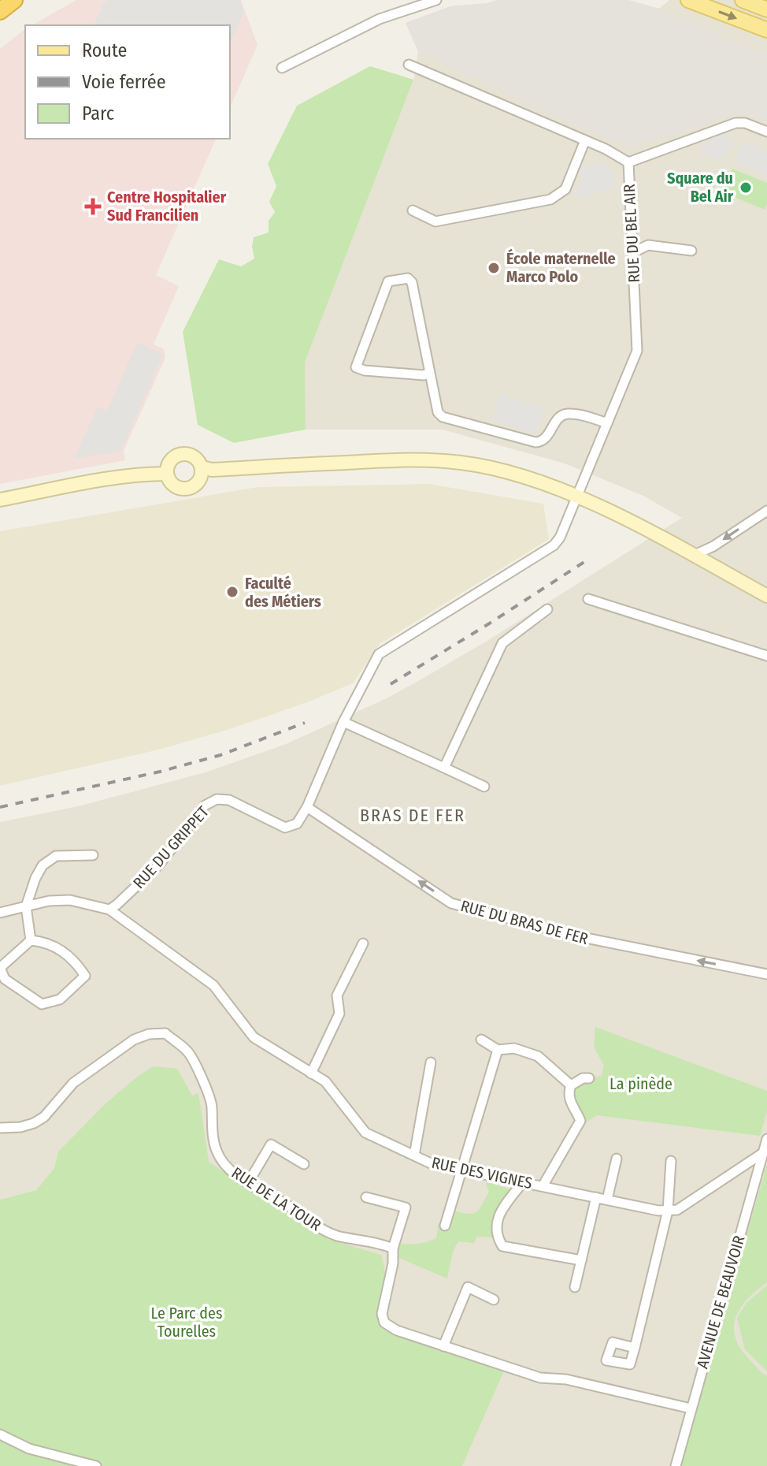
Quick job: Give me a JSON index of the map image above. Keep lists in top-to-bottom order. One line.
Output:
{"streets":{"street":["RUE DU BEL AIR","RUE DU GRIPPET","RUE DU BRAS DE FER","RUE DES VIGNES","RUE DE LA TOUR","AVENUE DE BEAUVOIR"]},"crossings":[["RUE DU BEL AIR","RUE DU GRIPPET"],["RUE DU BEL AIR","RUE DU BRAS DE FER"],["RUE DU GRIPPET","RUE DU BRAS DE FER"],["RUE DU GRIPPET","RUE DES VIGNES"]],"one_way":["RUE DU BRAS DE FER"],"districts":["BRAS DE FER"],"parks":["La pinède","Le Parc des Tourelles"],"places":{"other":["Square du Bel Air","École maternelle Marco Polo","Faculté des Métiers"],"health":["Centre Hospitalier Sud Francilien"]},"legend":["Route","Voie ferrée","Parc"]}
